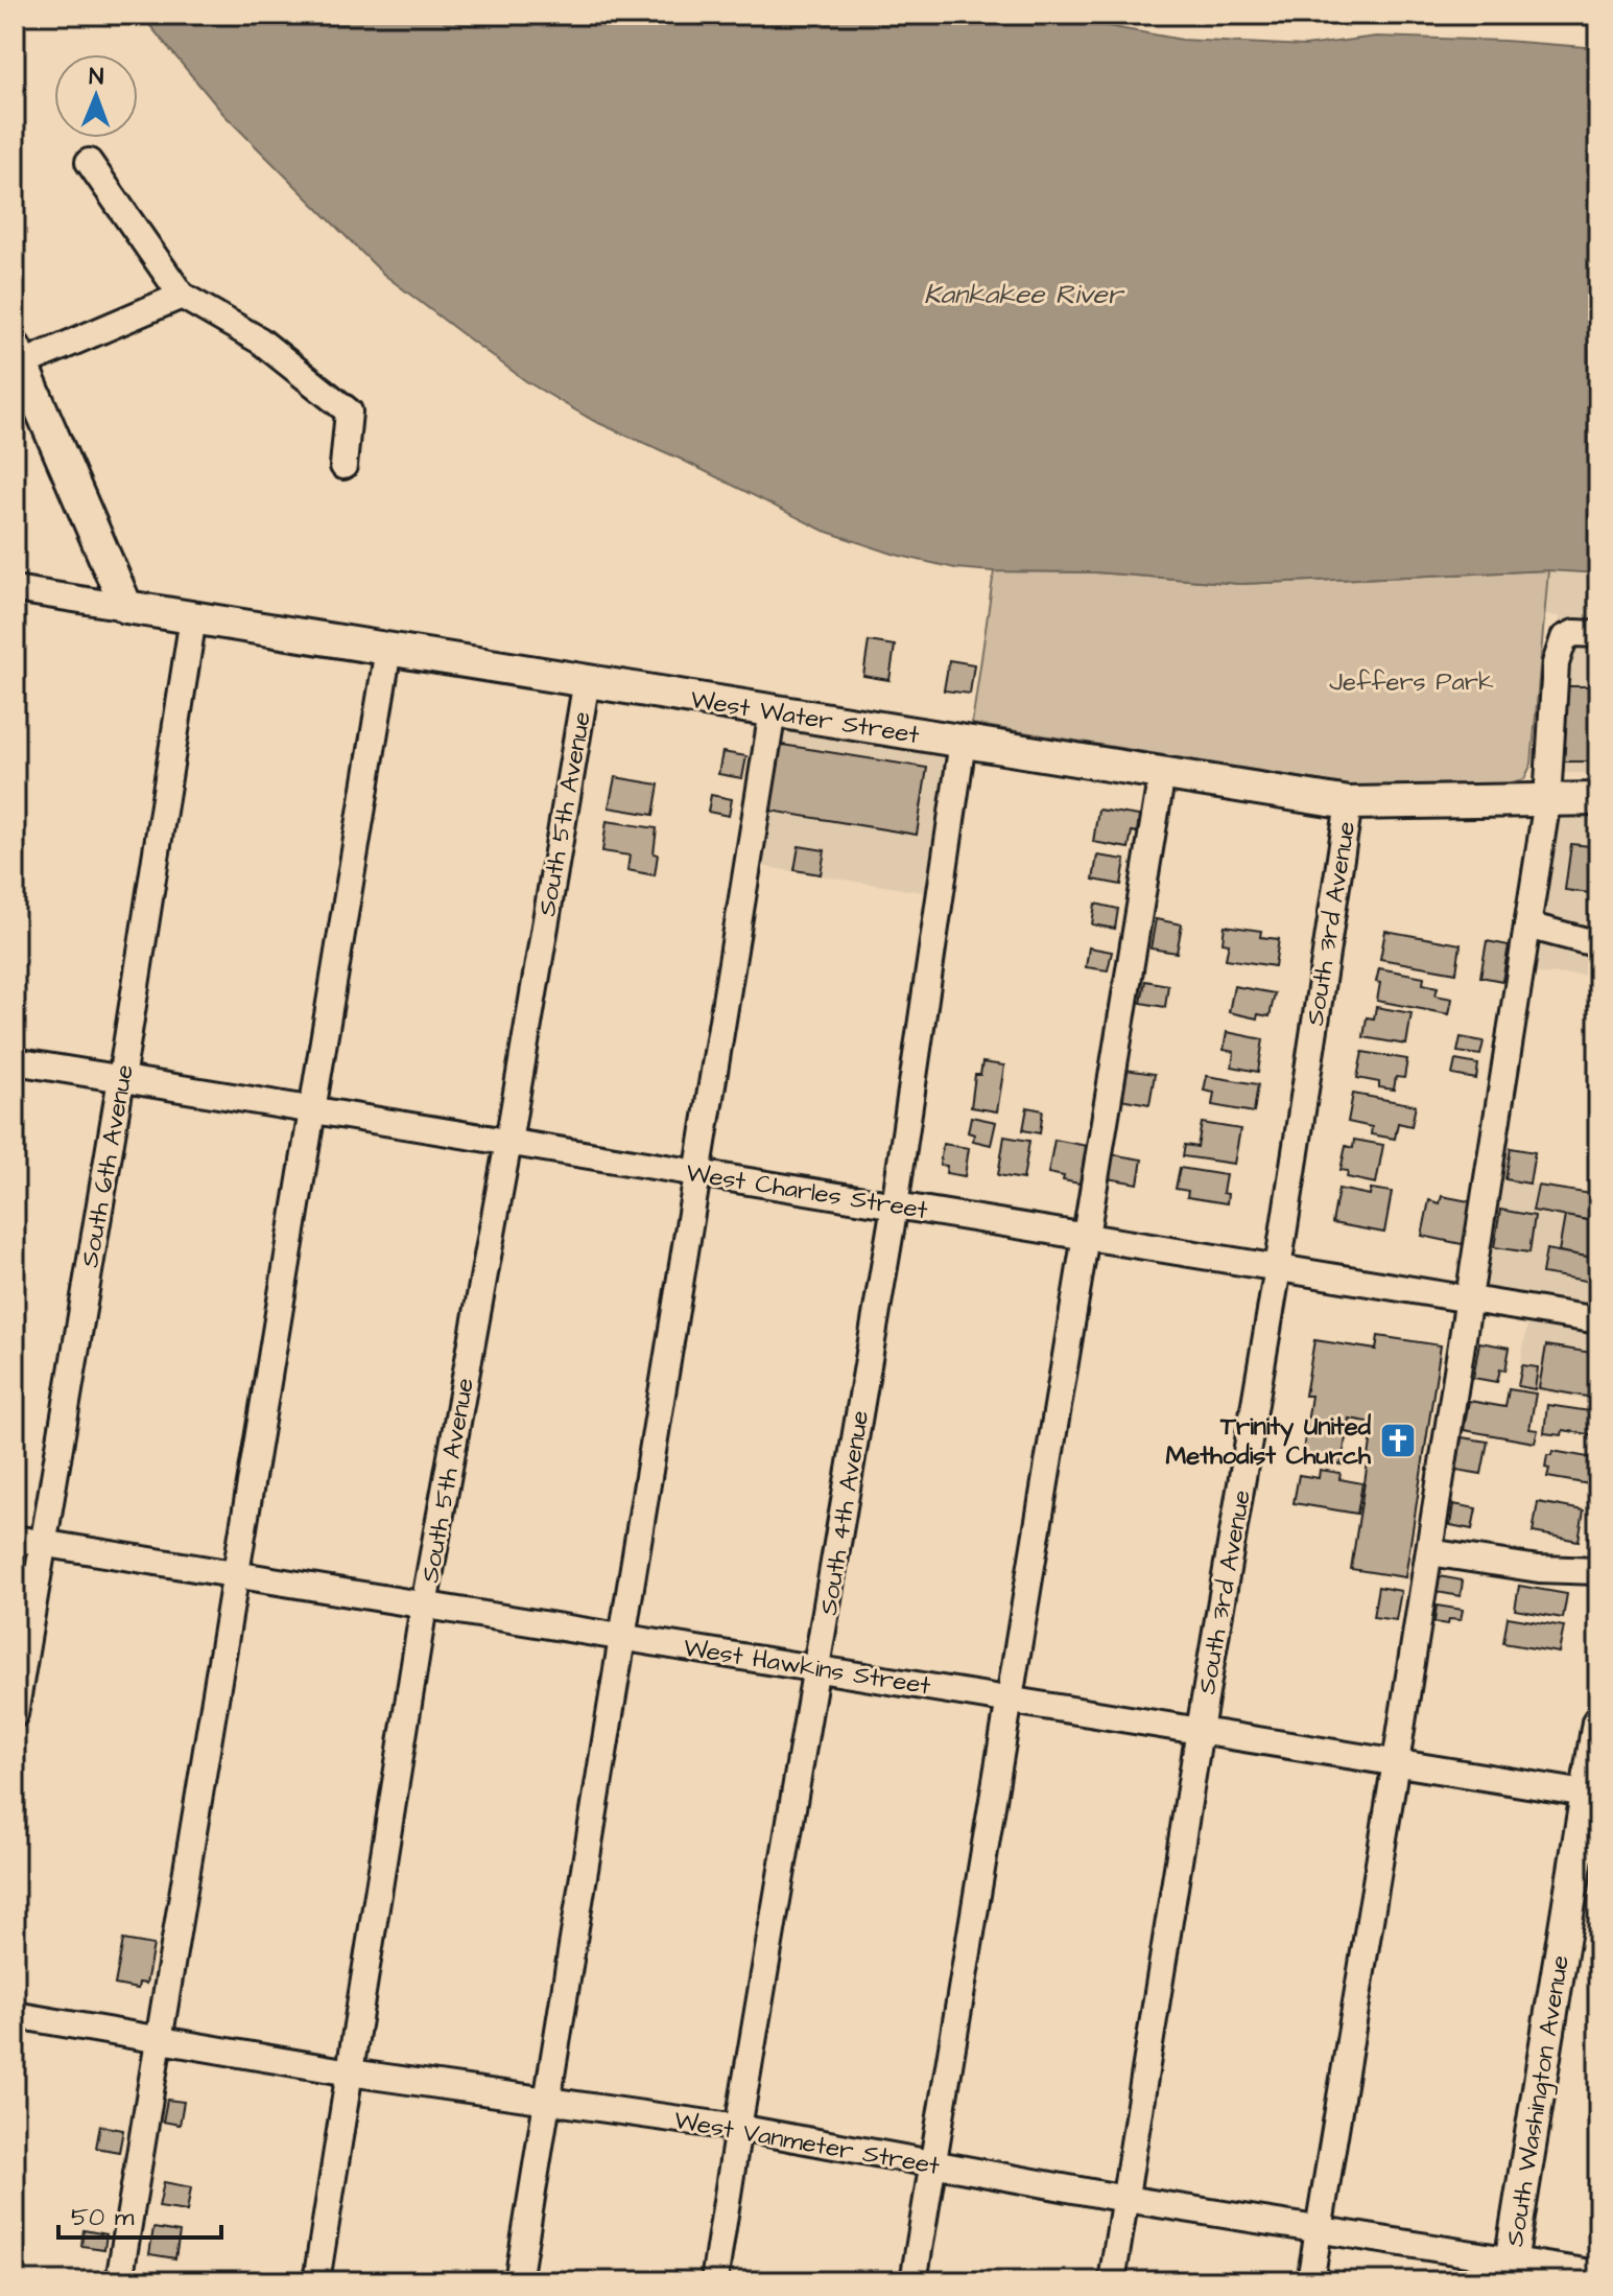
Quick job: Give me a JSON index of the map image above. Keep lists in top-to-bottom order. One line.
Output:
{"streets":{"main road":["West Water Street","South Washington Avenue"],"street":["South 5th Avenue","South 3rd Avenue","South 6th Avenue","West Charles Street","South 4th Avenue","West Hawkins Street","West Vanmeter Street"]},"crossings":[["West Water Street","South 5th Avenue"],["West Water Street","South 3rd Avenue"],["West Water Street","South 6th Avenue"],["West Water Street","South 4th Avenue"],["South 5th Avenue","West Charles Street"],["South 5th Avenue","West Hawkins Street"],["South 5th Avenue","West Vanmeter Street"],["South 3rd Avenue","West Charles Street"],["South 3rd Avenue","West Hawkins Street"],["South 3rd Avenue","West Vanmeter Street"],["South 6th Avenue","West Charles Street"],["South 6th Avenue","West Hawkins Street"],["West Charles Street","South 4th Avenue"],["South 4th Avenue","West Hawkins Street"],["South 4th Avenue","West Vanmeter Street"],["West Hawkins Street","South Washington Avenue"],["South Washington Avenue","West Vanmeter Street"]],"water":["Kankakee River"],"parks":["Jeffers Park"],"places":{"church":["Trinity United Methodist Church"]},"scale_bar":"50 m","north":"top"}
